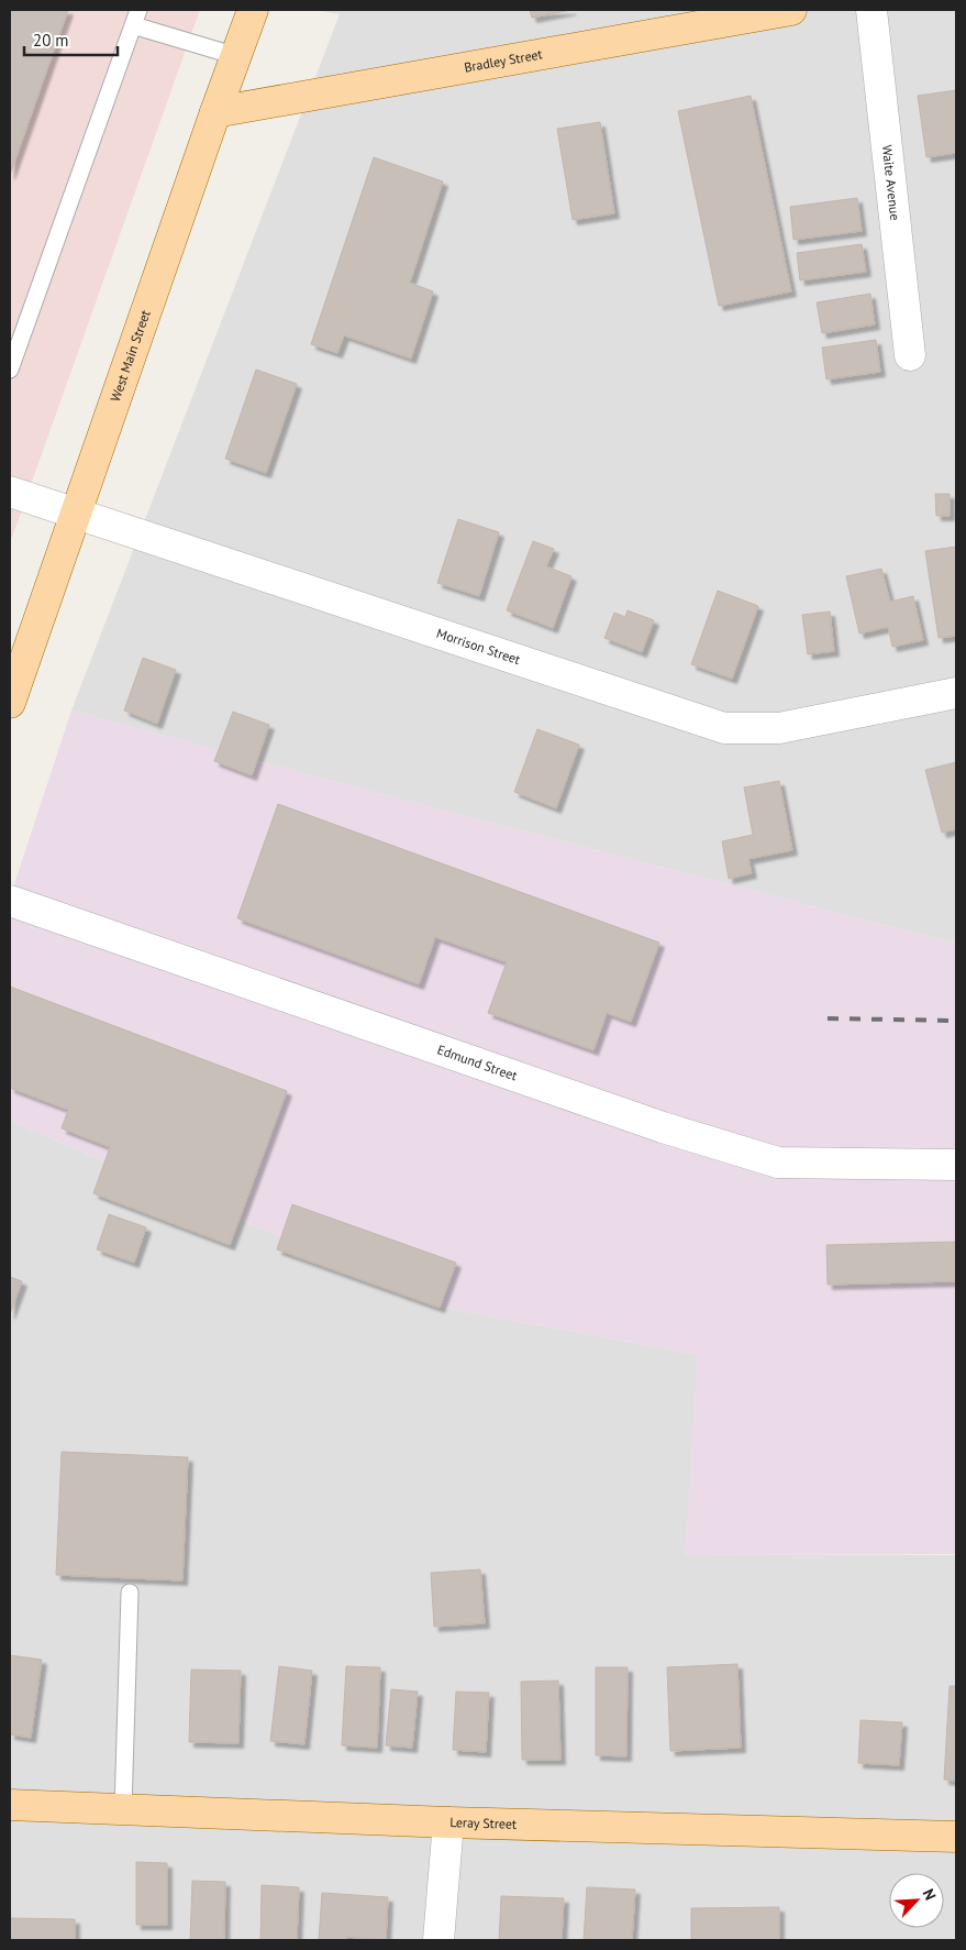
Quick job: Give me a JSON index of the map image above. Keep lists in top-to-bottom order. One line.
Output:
{"streets":{"main road":["Bradley Street","West Main Street","Leray Street"],"street":["Waite Avenue","Morrison Street","Edmund Street"]},"crossings":[["Bradley Street","West Main Street"],["West Main Street","Morrison Street"]],"scale_bar":"20 m","north":"top right"}
